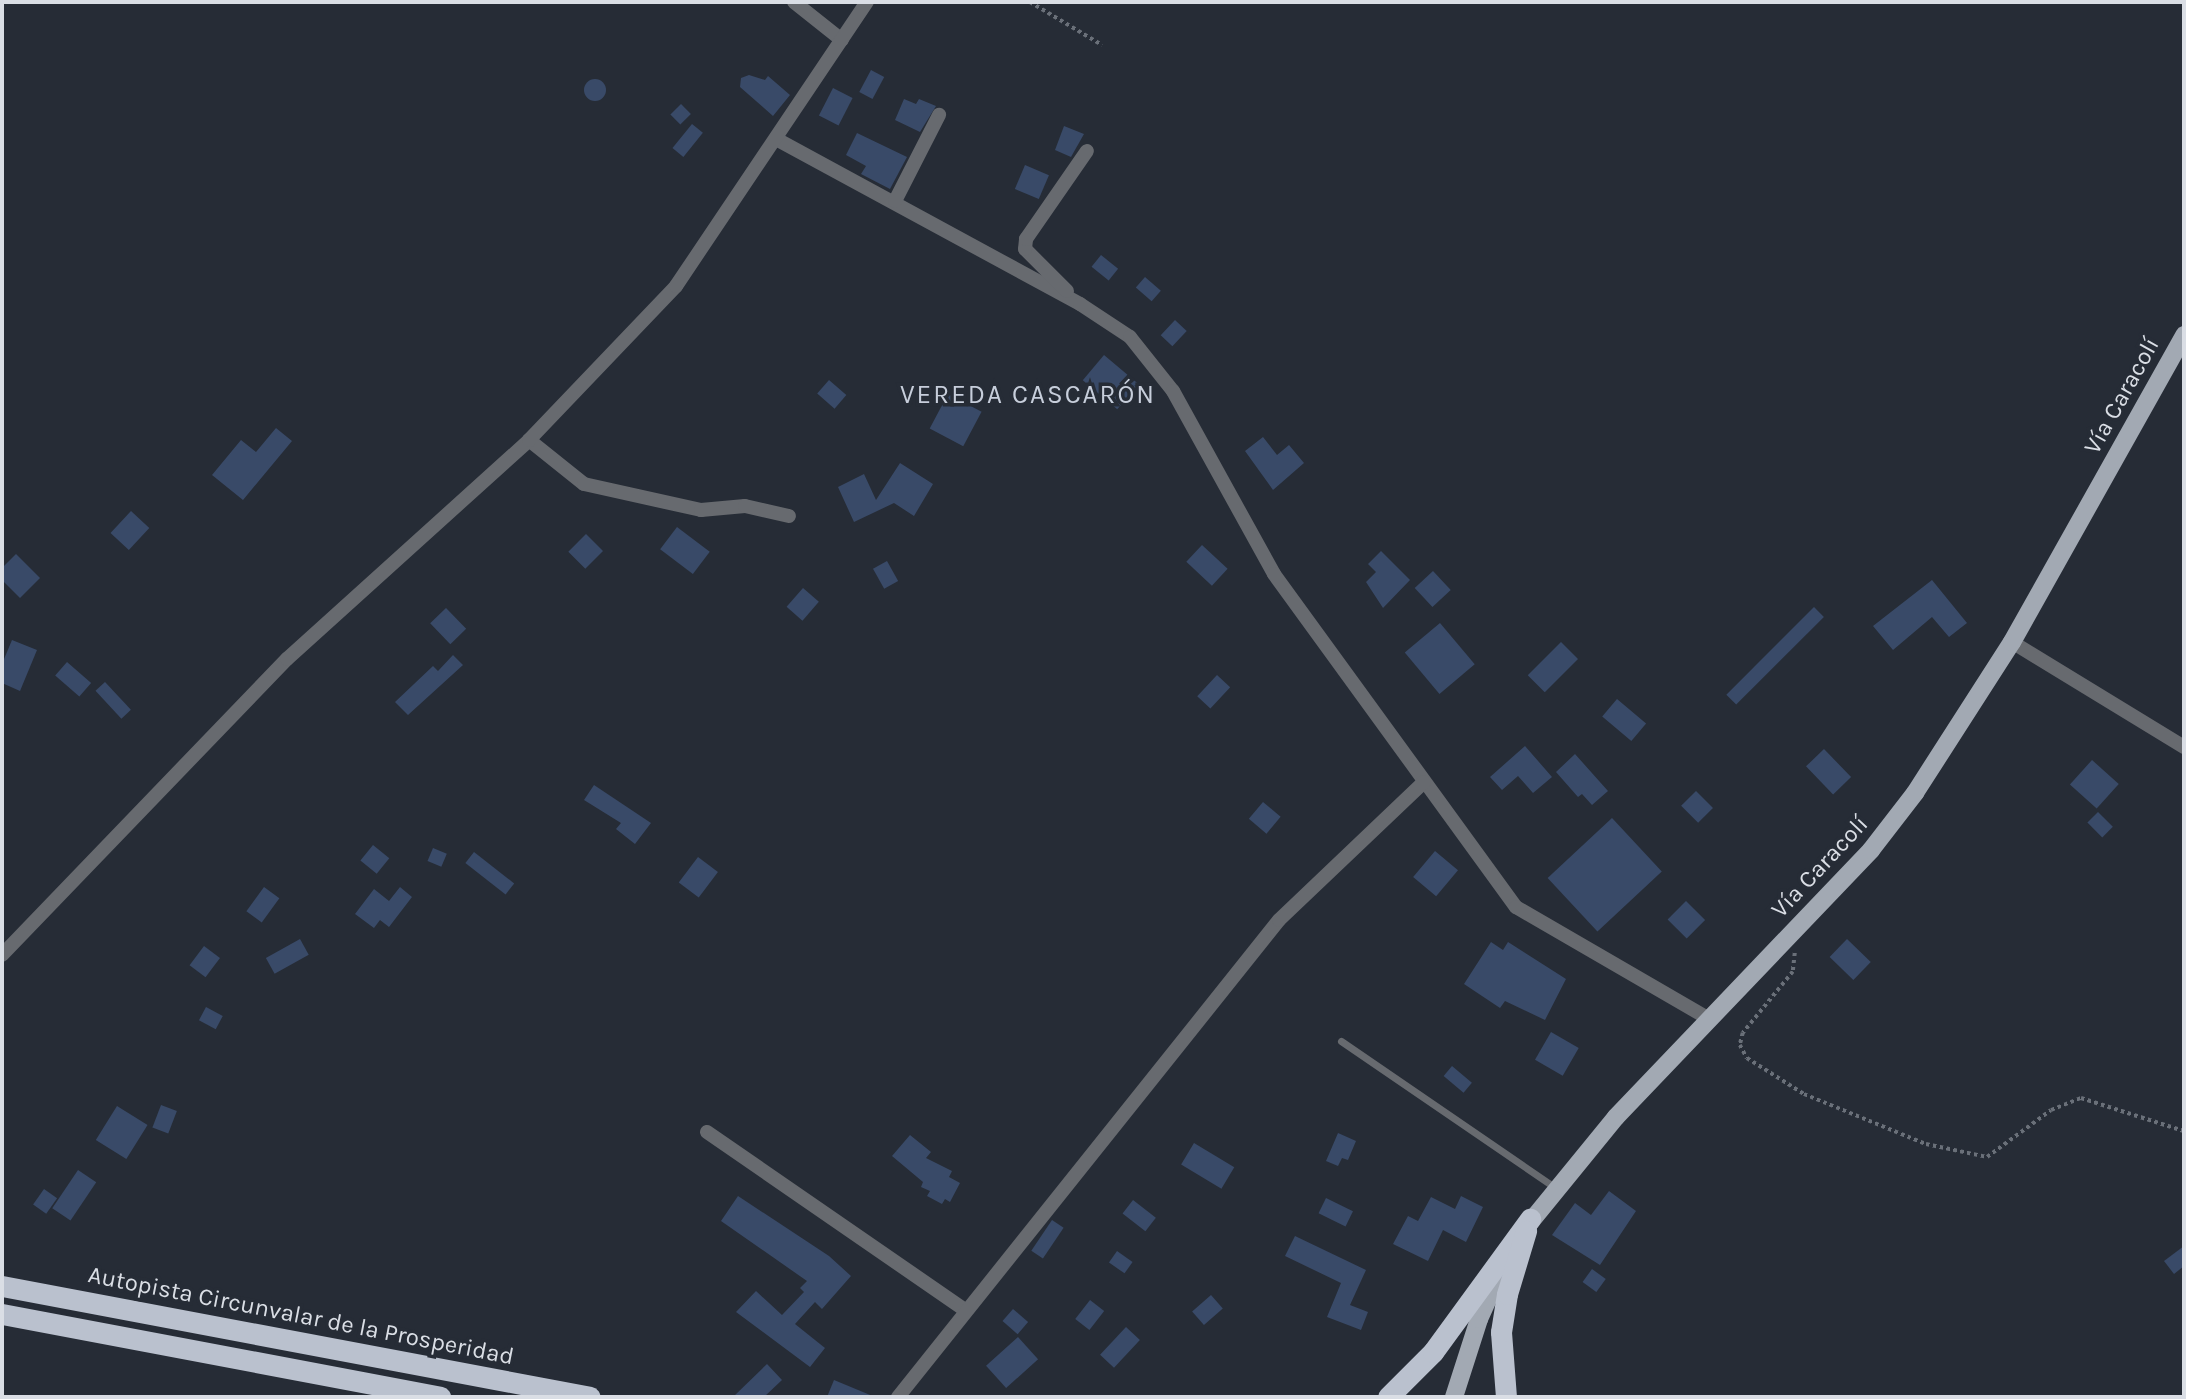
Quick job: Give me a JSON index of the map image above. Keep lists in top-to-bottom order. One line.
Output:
{"streets":{"highway":["Autopista Circunvalar de la Prosperidad"],"main road":["Vía Caracolí"]},"districts":["VEREDA CASCARÓN"]}
